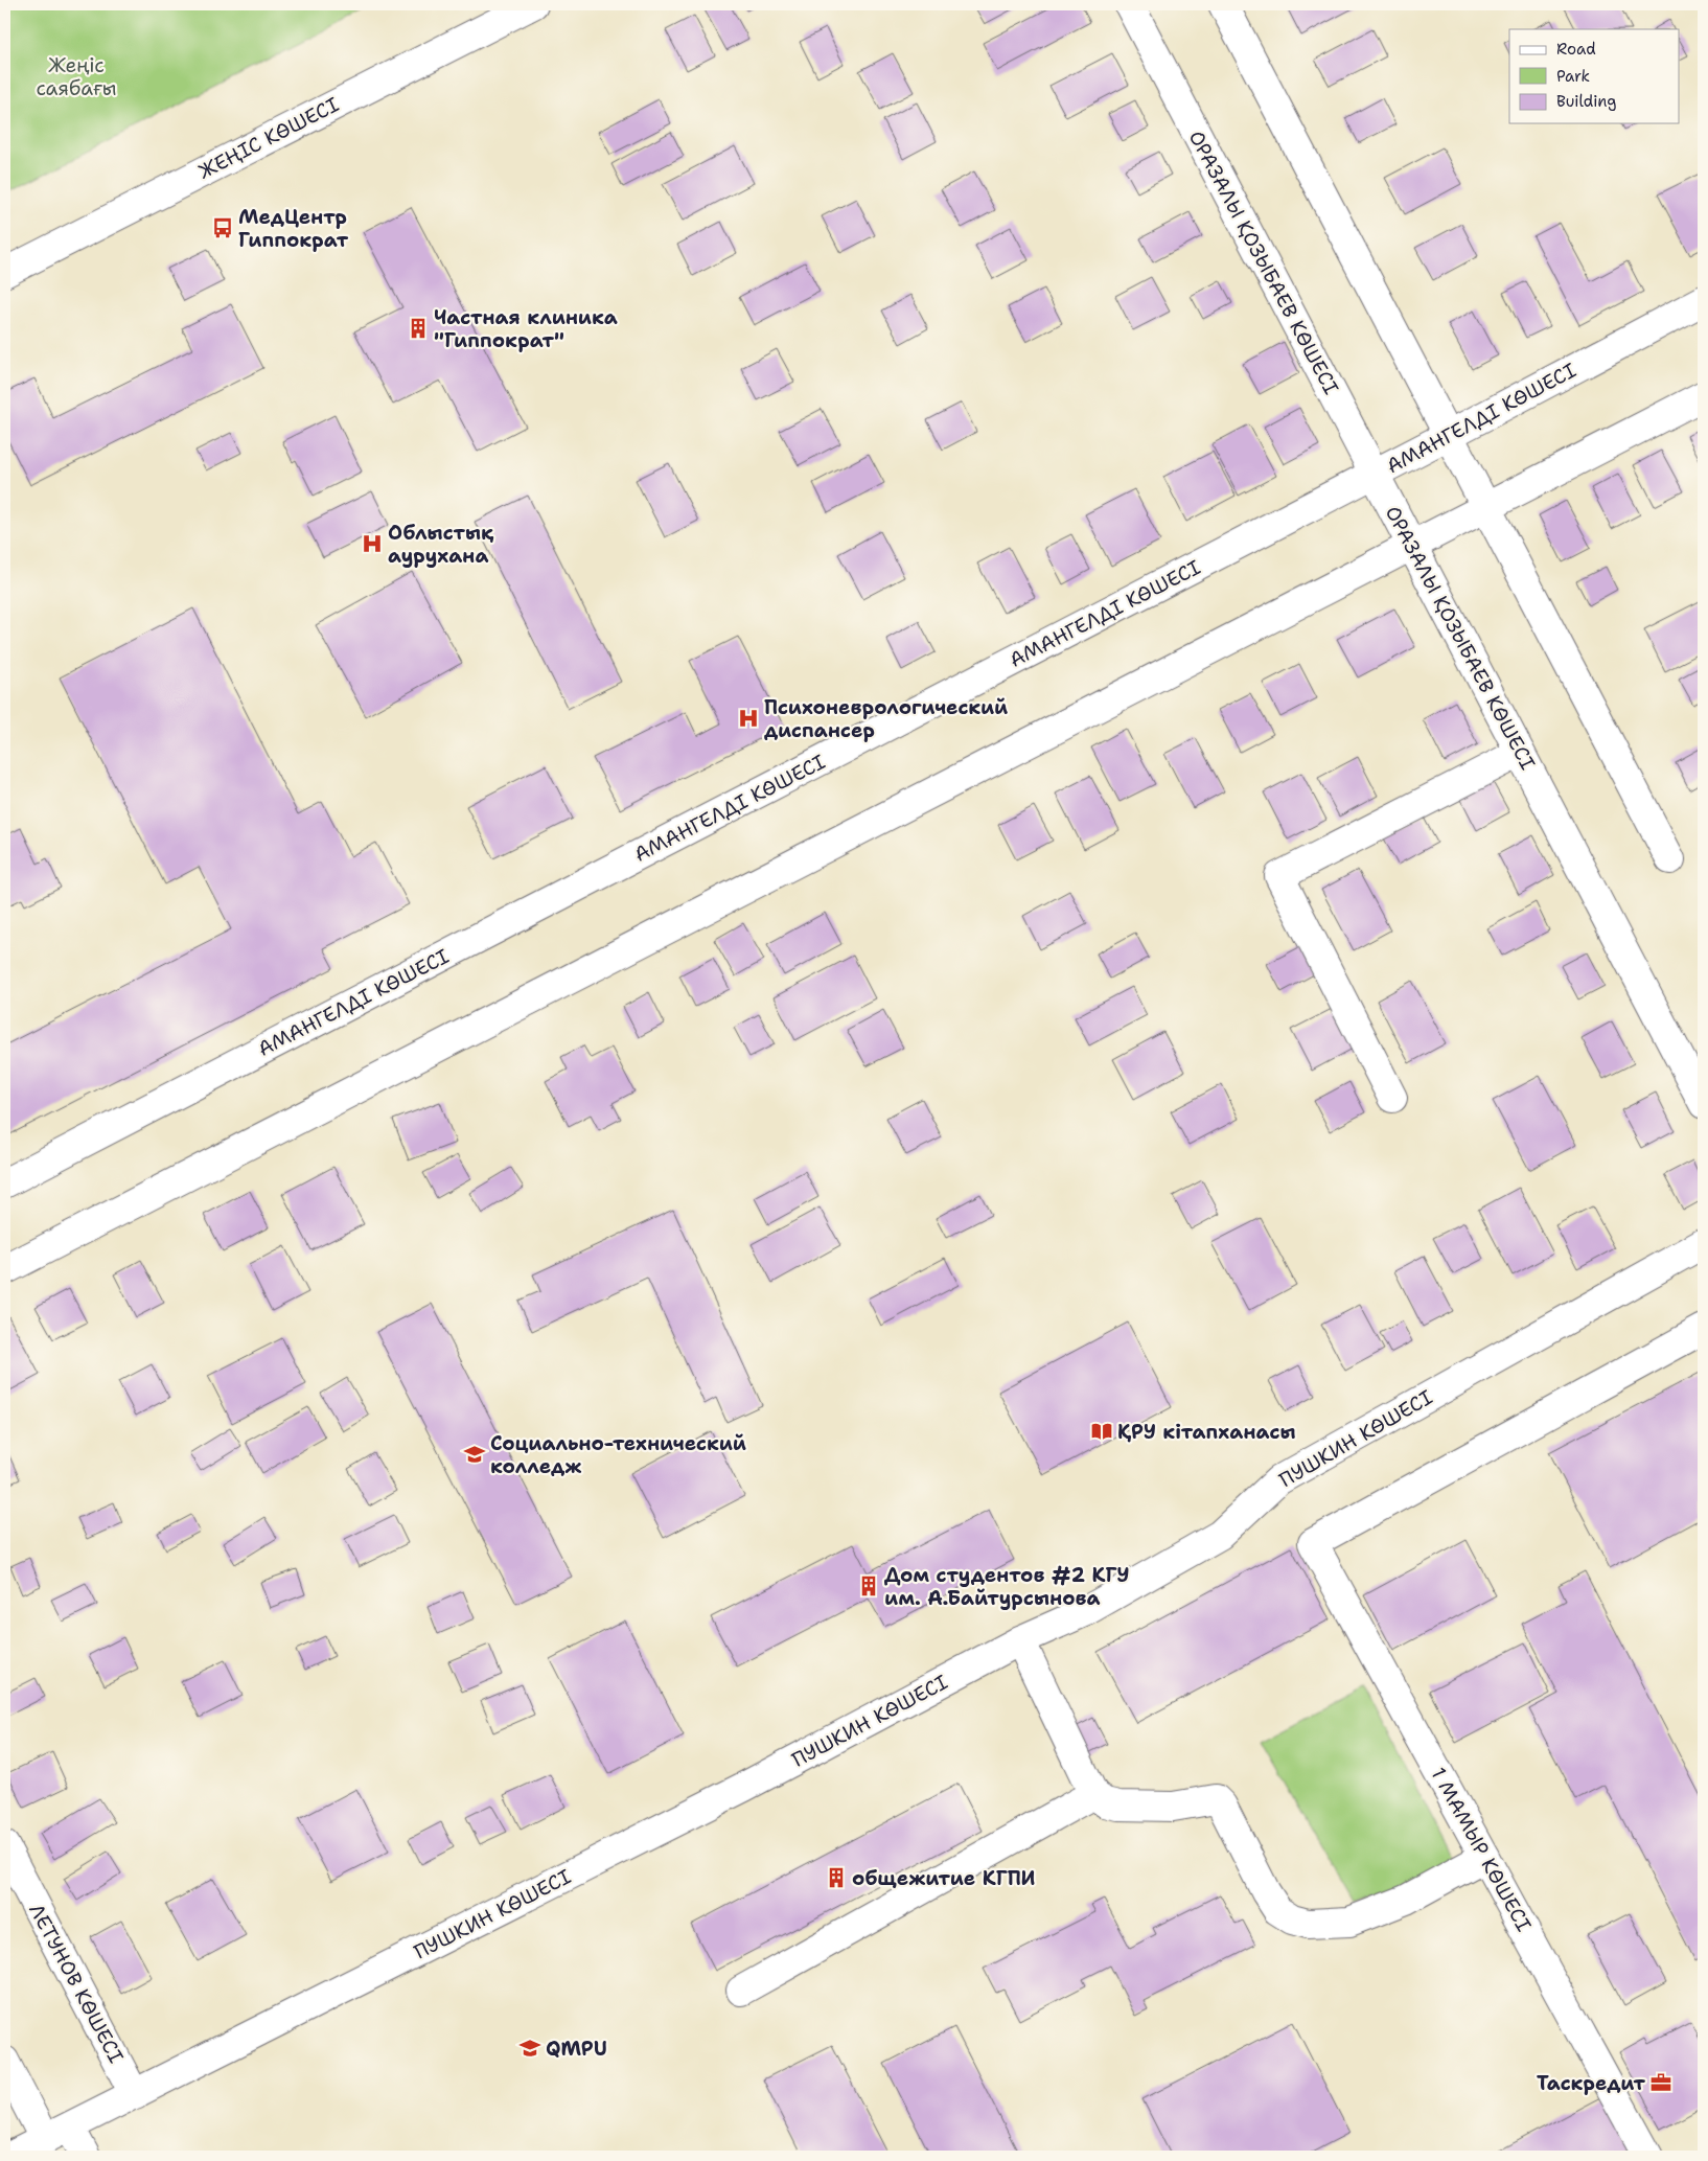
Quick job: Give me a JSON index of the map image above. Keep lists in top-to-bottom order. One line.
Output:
{"streets":{"street":["ЖЕҢІС КӨШЕСІ","ОРАЗАЛЫ ҚОЗЫБАЕВ КӨШЕСІ","АМАНГЕЛДІ КӨШЕСІ","ПУШКИН КӨШЕСІ","1 МАМЫР КӨШЕСІ","ЛЕТУНОВ КӨШЕСІ"]},"crossings":[["ОРАЗАЛЫ ҚОЗЫБАЕВ КӨШЕСІ","АМАНГЕЛДІ КӨШЕСІ"],["ПУШКИН КӨШЕСІ","ЛЕТУНОВ КӨШЕСІ"]],"parks":["Жеңіс саябағы"],"places":{"bus stop":["МедЦентр Гиппократ"],"building":["Частная клиника \"Гиппократ\"","Дом студентов #2 КГУ им. А.Байтурсынова","общежитие КГПИ"],"hospital":["Облыстық аурухана","Психоневрологический диспансер"],"library":["ҚРУ кітапханасы"],"school or university":["Социально-технический колледж","QMPU"],"office":["Таскредит"]},"legend":["Road","Park","Building"]}
